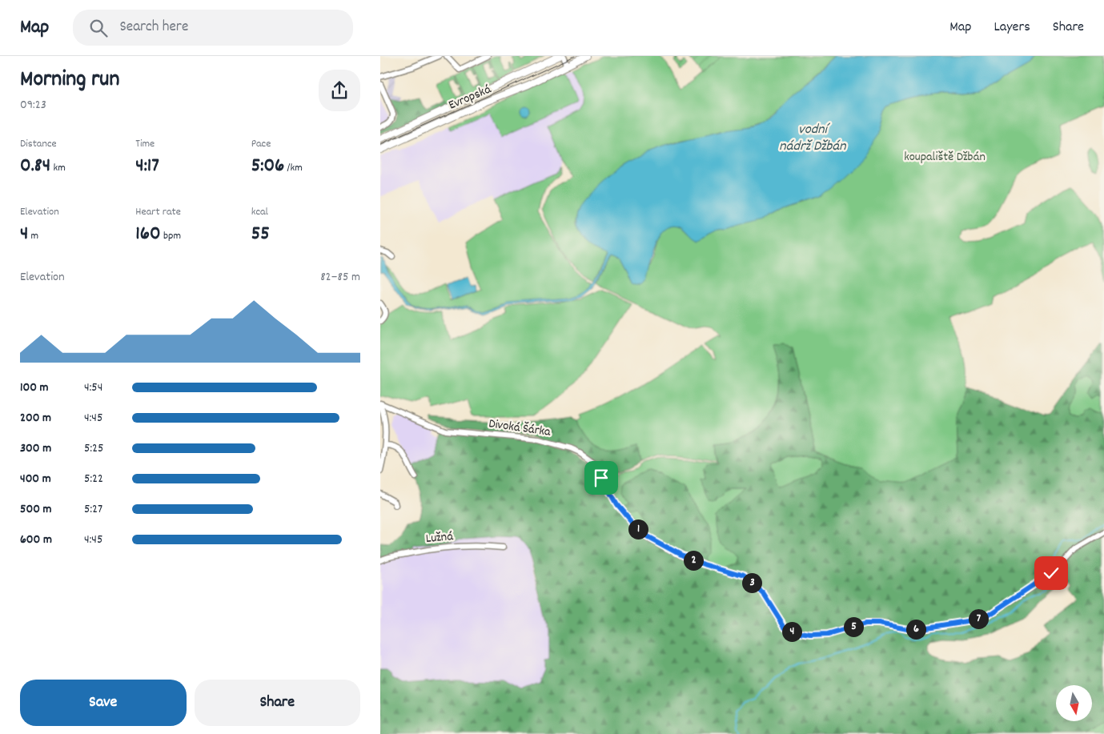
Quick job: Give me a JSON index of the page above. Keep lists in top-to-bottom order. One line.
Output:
{"streets":{"main road":["Evropská"],"street":["Divoká Šárka","Lužná"]},"water":["vodní nádrž Džbán"],"parks":["koupaliště Džbán"],"north":"bottom","page":{"header":"Map","search":"Search here","nav":["Map","Layers","Share"],"heading":["Morning run","09:23"],"stats":[["Distance","0.84 km"],["Time","4:17"],["Pace","5:06 /km"],["Elevation","4 m"],["Heart rate","160 bpm"],["kcal","55"]],"chart":["Elevation","82–85 m"],"list":[{"name":"100 m","note":"4:54"},{"name":"200 m","note":"4:45"},{"name":"300 m","note":"5:25"},{"name":"400 m","note":"5:22"},{"name":"500 m","note":"5:27"},{"name":"600 m","note":"4:45"}],"pins":["1","2","3","7","5","6","4"],"buttons":["Save","Share"]}}
